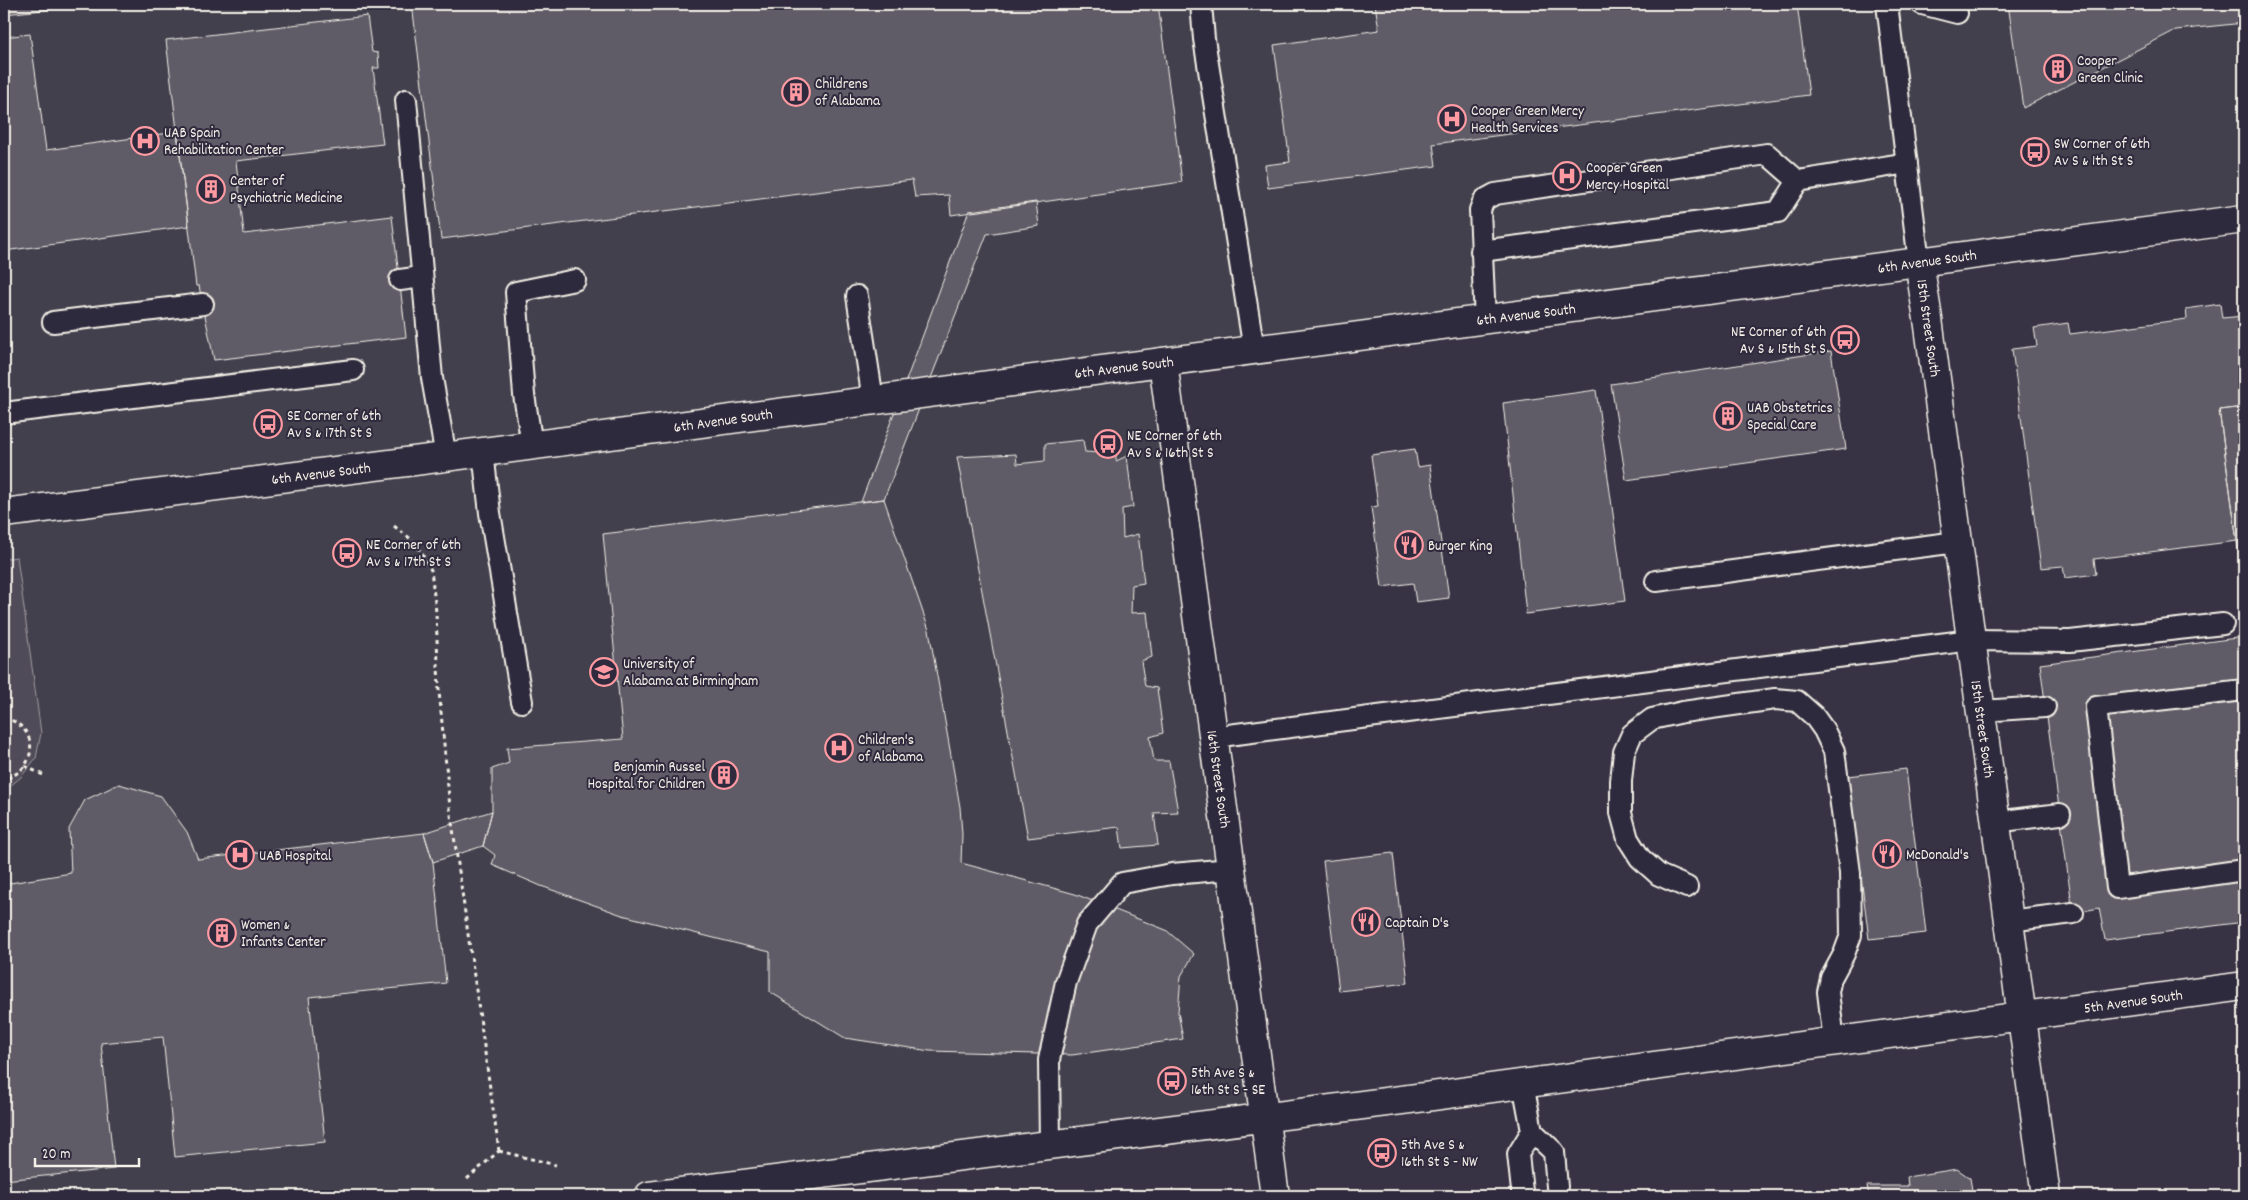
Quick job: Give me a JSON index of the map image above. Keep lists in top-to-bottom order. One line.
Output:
{"streets":{"street":["6th Avenue South","15th Street South","16th Street South","5th Avenue South"]},"crossings":[["6th Avenue South","15th Street South"],["6th Avenue South","16th Street South"],["15th Street South","5th Avenue South"],["16th Street South","5th Avenue South"]],"places":{"building":["Cooper Green Clinic","Childrens of Alabama","Center of Psychiatric Medicine","UAB Obstetrics Special Care","Benjamin Russel Hospital for Children","Women & Infants Center"],"hospital":["Cooper Green Mercy Health Services","UAB Spain Rehabilitation Center","Cooper Green Mercy Hospital","Children's of Alabama","UAB Hospital"],"bus stop":["SW Corner of 6th Av S & 1th St S","NE Corner of 6th Av S & 15th St S","SE Corner of 6th Av S & 17th St S","NE Corner of 6th Av S & 16th St S","NE Corner of 6th Av S & 17th St S","5th Ave S & 16th St S - SE","5th Ave S & 16th St S - NW"],"restaurant":["Burger King","McDonald's","Captain D's"],"school or university":["University of Alabama at Birmingham"]},"scale_bar":"20 m"}
